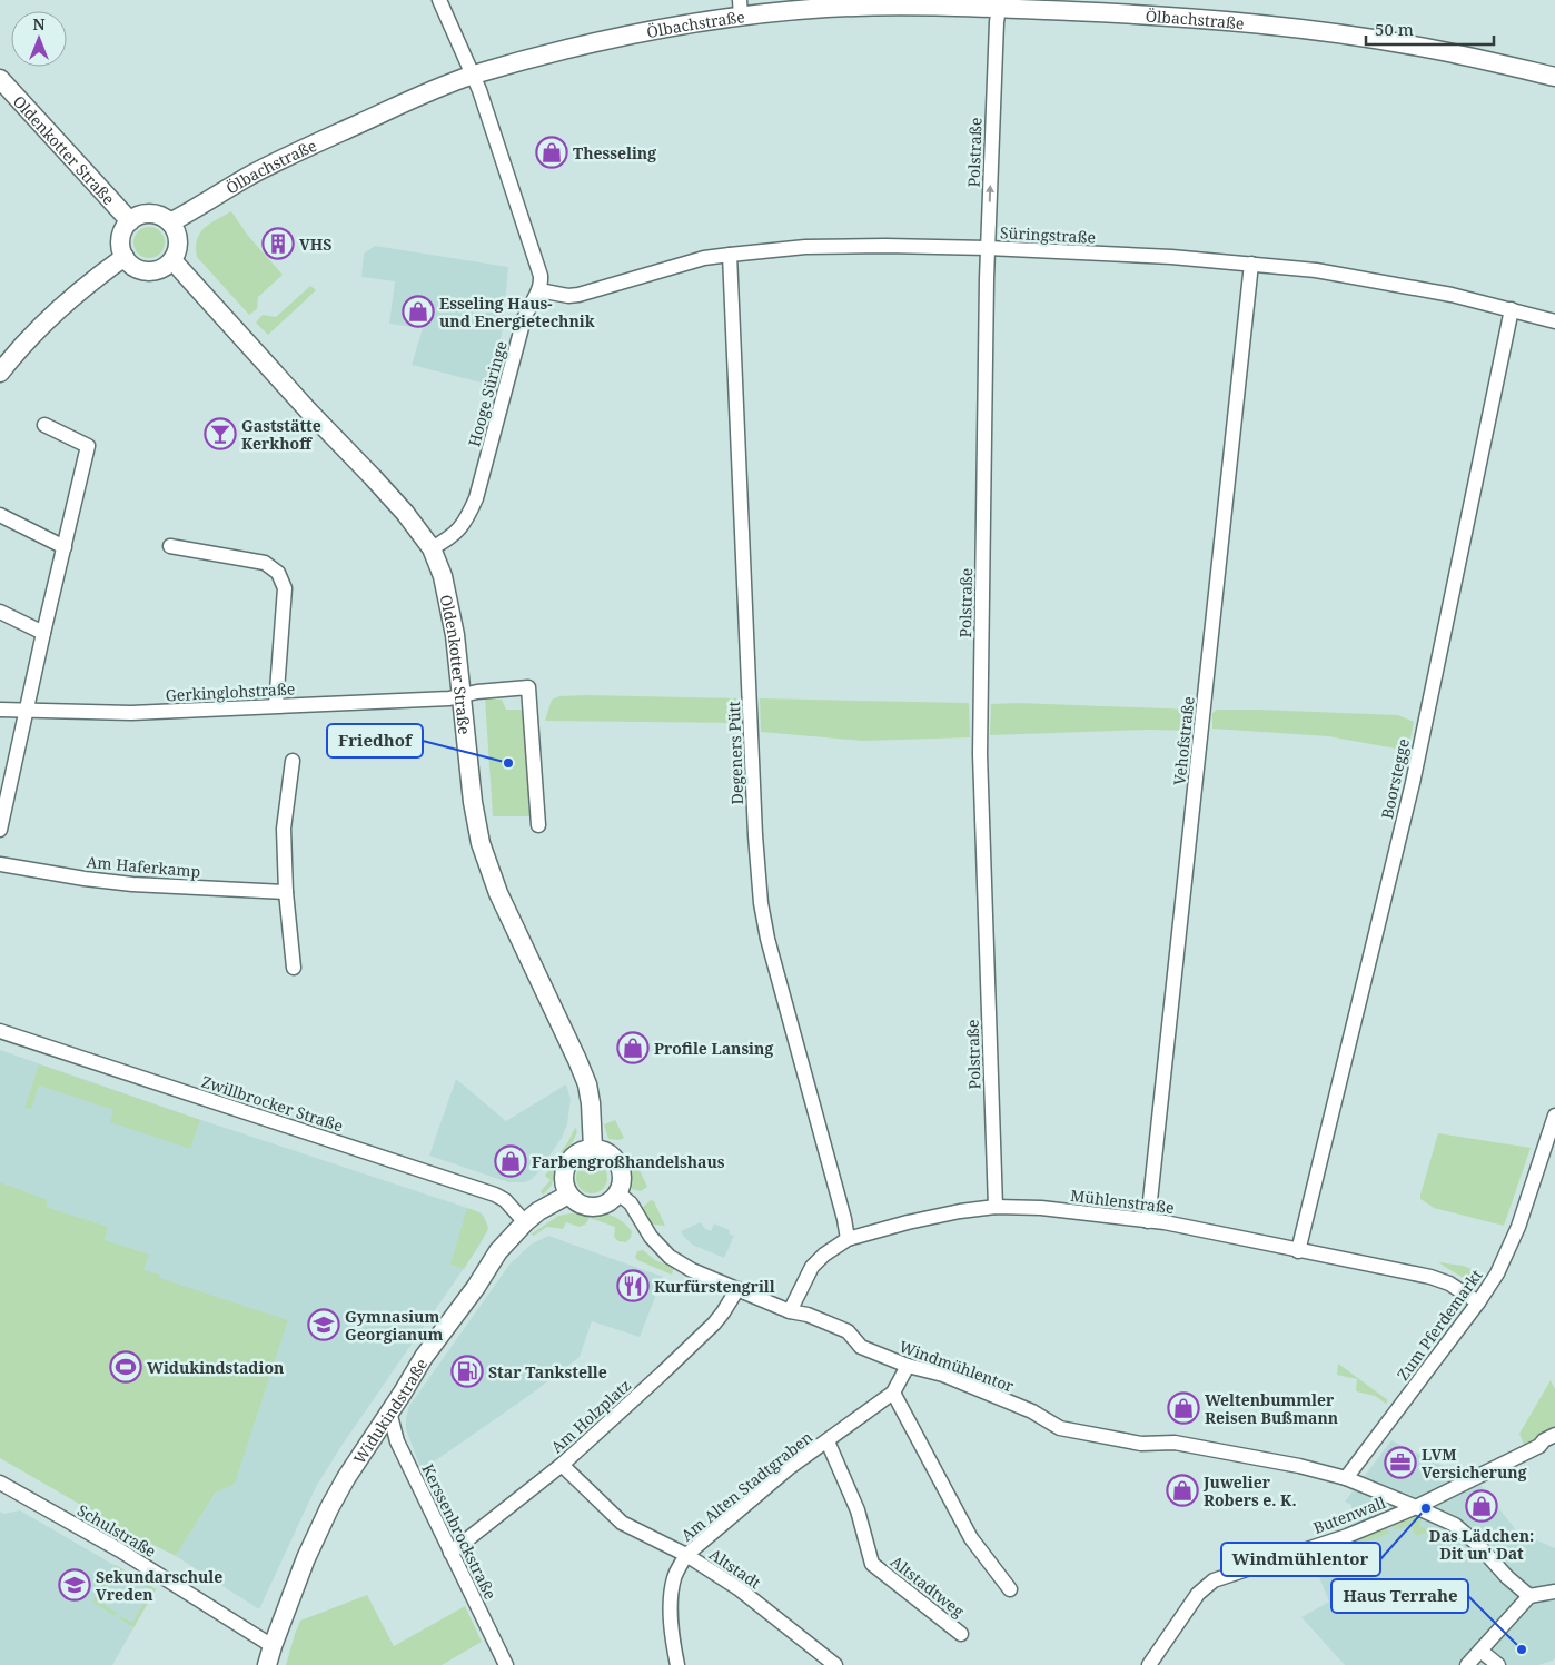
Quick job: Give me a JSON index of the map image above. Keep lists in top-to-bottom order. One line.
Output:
{"streets":{"street":["Ölbachstraße","Oldenkotter Straße","Polstraße","Süringstraße","Hooge Süringe","Gerkinglohstraße","Vehofstraße","Degeners Pütt","Boorstegge","Am Haferkamp","Zwillbrocker Straße","Mühlenstraße","Zum Pferdemarkt","Windmühlentor","Widukindstraße","Am Holzplatz","Am Alten Stadtgraben","Butenwall","Schulstraße","Kerssenbrockstraße","Altstadt","Altstadtweg"]},"crossings":[["Ölbachstraße","Oldenkotter Straße"],["Ölbachstraße","Polstraße"],["Oldenkotter Straße","Hooge Süringe"],["Oldenkotter Straße","Gerkinglohstraße"],["Oldenkotter Straße","Windmühlentor"],["Oldenkotter Straße","Widukindstraße"],["Polstraße","Süringstraße"],["Polstraße","Mühlenstraße"],["Süringstraße","Hooge Süringe"],["Süringstraße","Vehofstraße"],["Süringstraße","Degeners Pütt"],["Süringstraße","Boorstegge"],["Vehofstraße","Mühlenstraße"],["Degeners Pütt","Mühlenstraße"],["Boorstegge","Mühlenstraße"],["Zwillbrocker Straße","Widukindstraße"],["Mühlenstraße","Zum Pferdemarkt"],["Mühlenstraße","Windmühlentor"],["Zum Pferdemarkt","Windmühlentor"],["Windmühlentor","Widukindstraße"],["Windmühlentor","Am Holzplatz"],["Windmühlentor","Am Alten Stadtgraben"],["Windmühlentor","Butenwall"],["Widukindstraße","Schulstraße"],["Widukindstraße","Kerssenbrockstraße"],["Am Holzplatz","Kerssenbrockstraße"],["Am Holzplatz","Altstadt"],["Am Alten Stadtgraben","Altstadt"],["Am Alten Stadtgraben","Altstadtweg"]],"places":{"shop":["Thesseling","Esseling Haus- und Energietechnik","Profile Lansing","Farbengroßhandelshaus","Weltenbummler Reisen Bußmann","Juwelier Robers e. K.","Das Lädchen: Dit un' Dat"],"building":["VHS"],"bar":["Gaststätte Kerkhoff"],"other":["Friedhof","Windmühlentor","Haus Terrahe"],"restaurant":["Kurfürstengrill"],"school or university":["Gymnasium Georgianum","Sekundarschule Vreden"],"sports":["Widukindstadion"],"fuel station":["Star Tankstelle"],"office":["LVM Versicherung"]},"scale_bar":"50 m","north":"top"}
